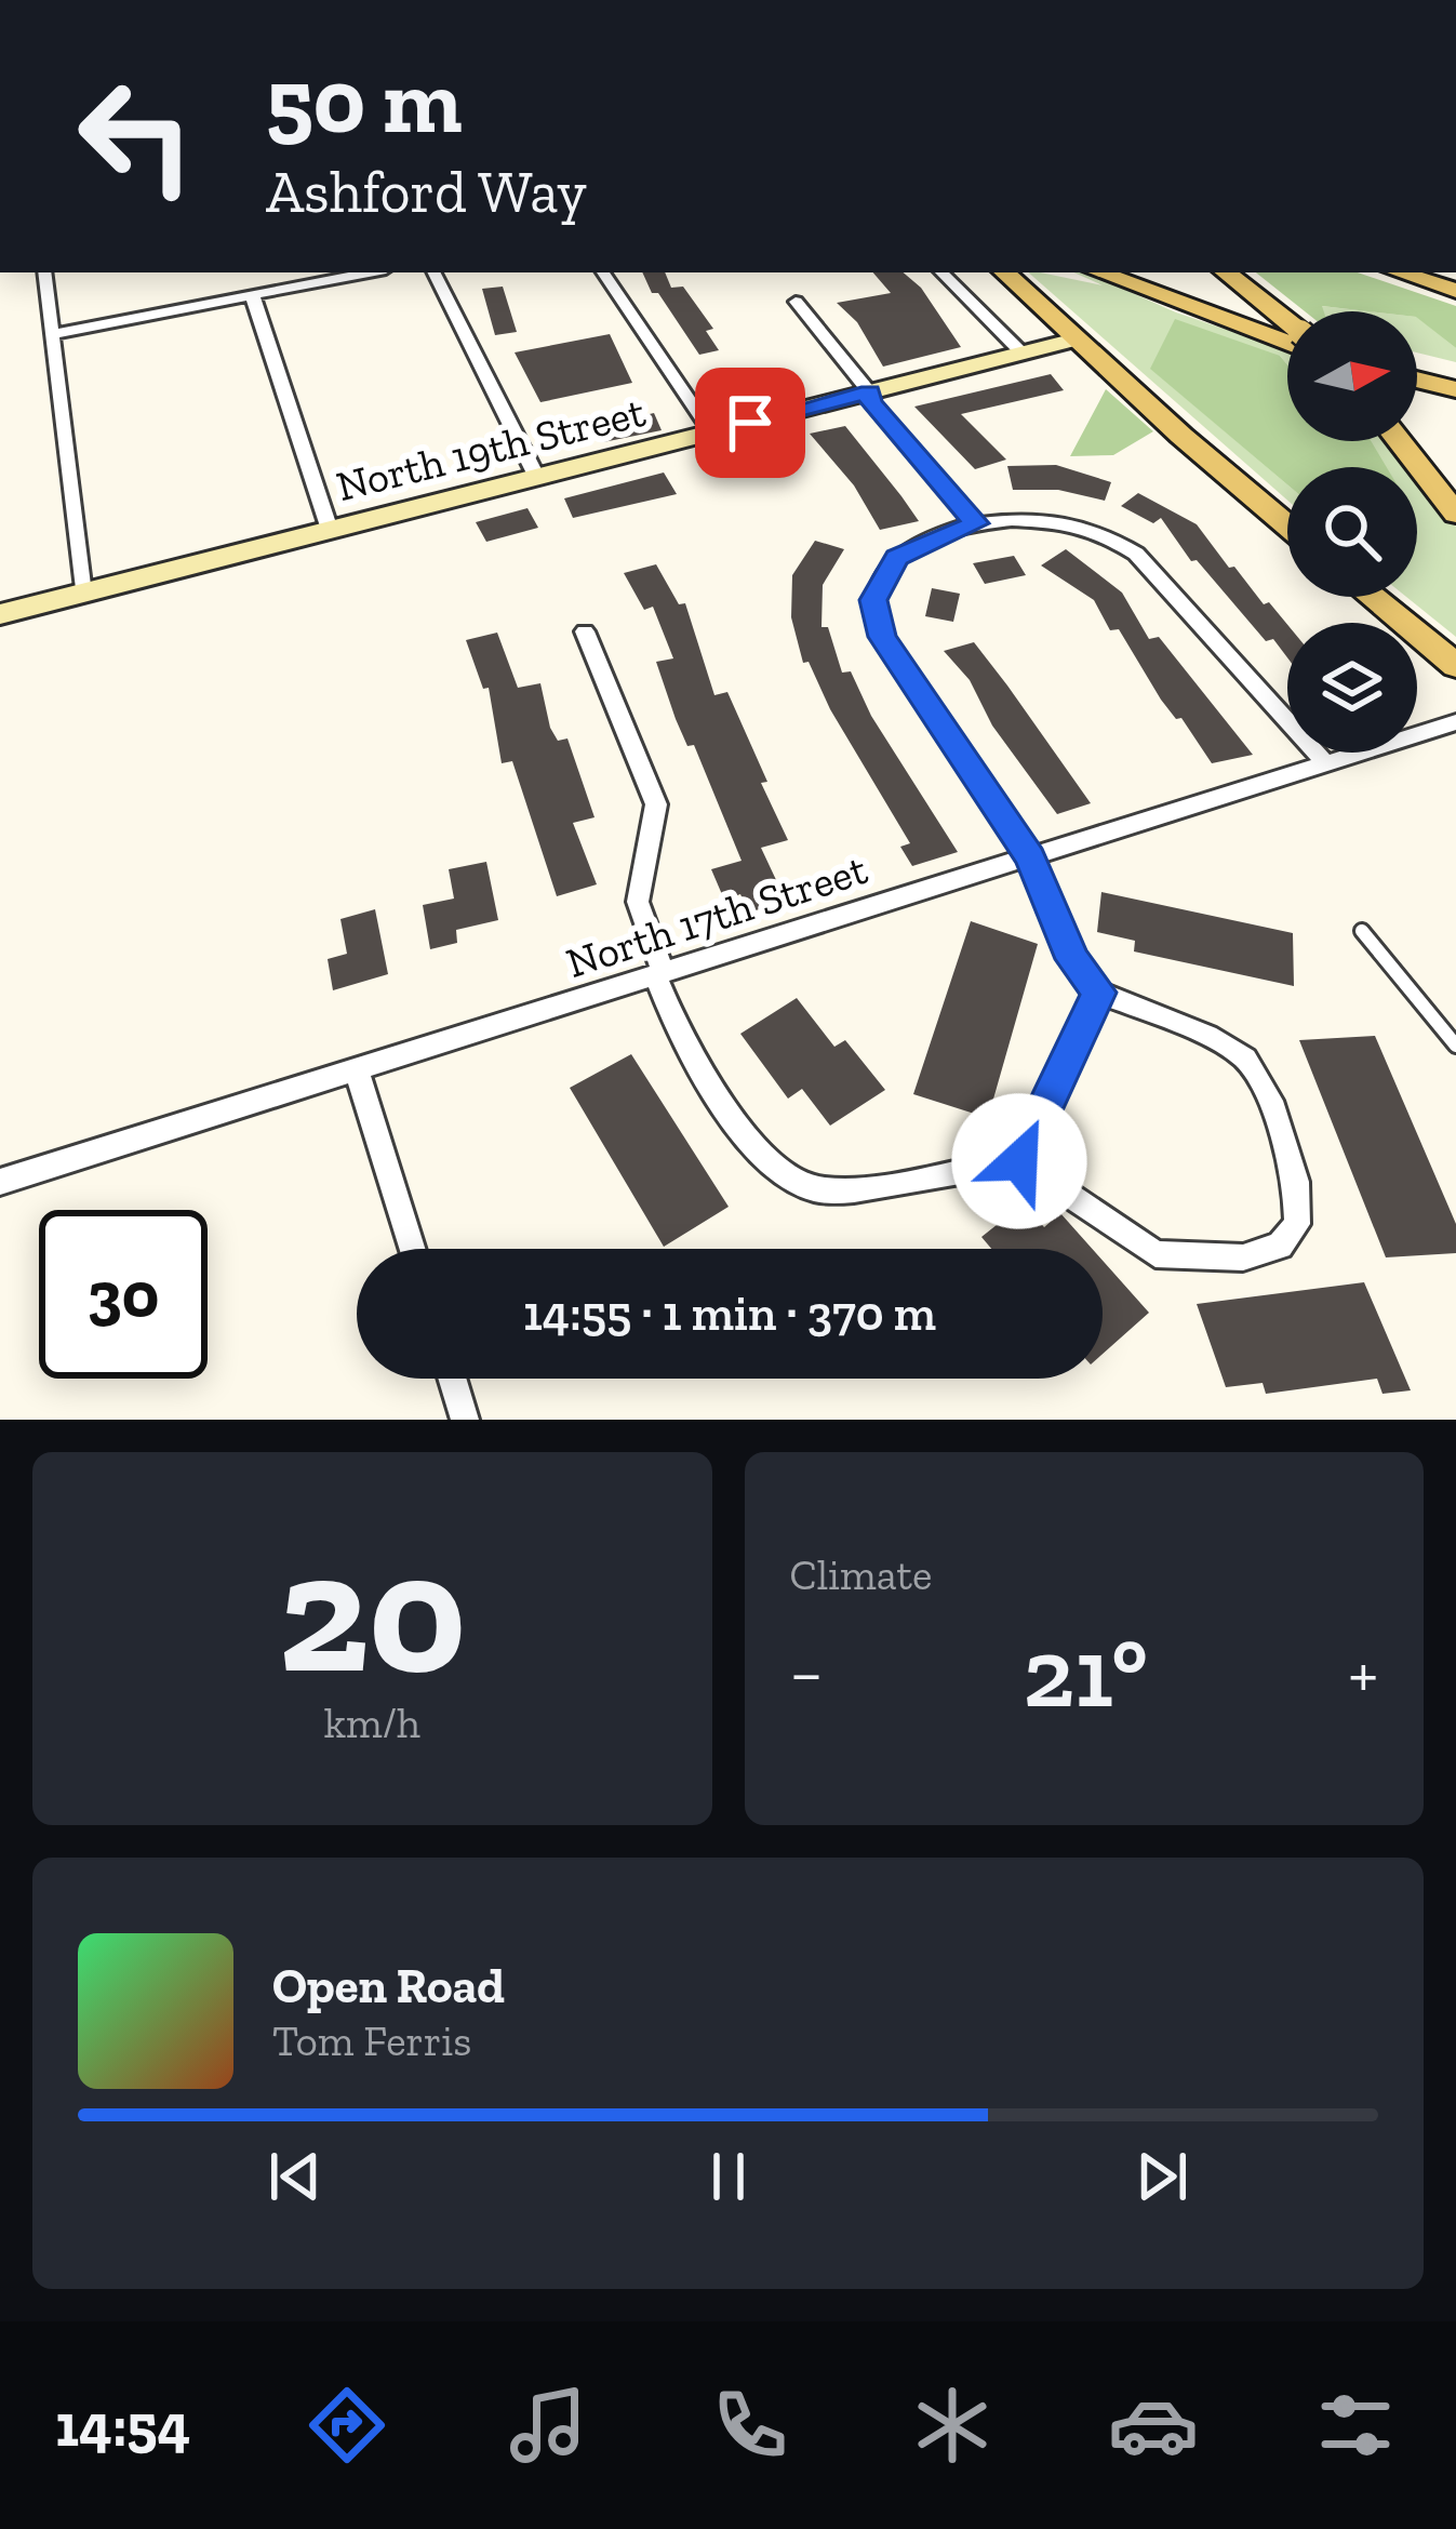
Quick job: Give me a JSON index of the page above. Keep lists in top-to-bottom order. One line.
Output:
{"streets":{"street":["North 19th Street","North 17th Street"]},"north":"right","page":{"turn":["50 m","Ashford Way"],"limit":"30","trip":"14:55 · 1 min · 370 m","tile":[["20","km/h"],"Climate"],"heat":["−","21°","+"],"song":["Open Road","Tom Ferris"],"tabs":"14:54"}}
